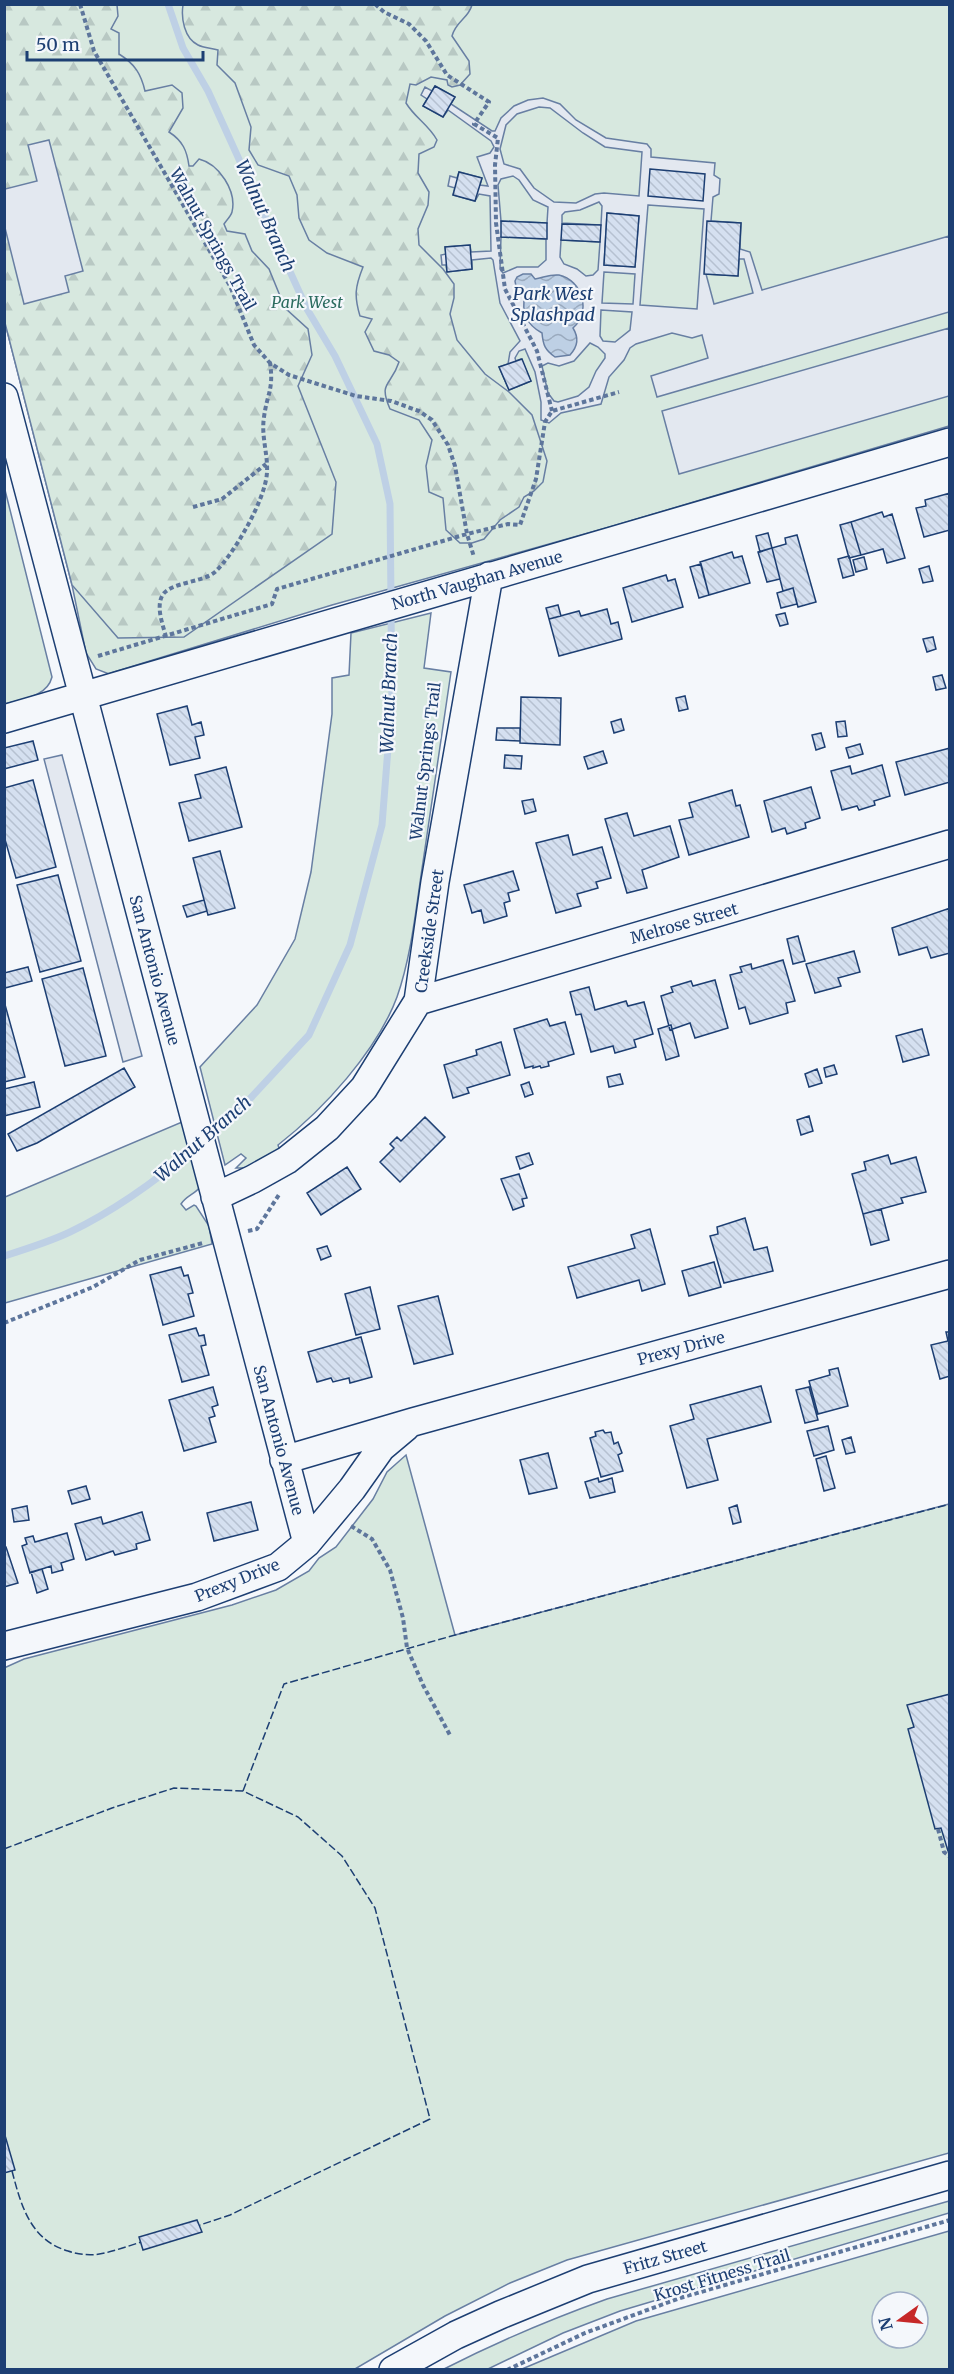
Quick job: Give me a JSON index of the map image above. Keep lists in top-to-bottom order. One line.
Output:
{"streets":{"street":["North Vaughan Avenue","Melrose Street","Creekside Street","San Antonio Avenue","Prexy Drive","Fritz Street"],"path":["Walnut Springs Trail","Krost Fitness Trail"]},"crossings":[["Walnut Springs Trail","North Vaughan Avenue"],["Walnut Springs Trail","Creekside Street"],["North Vaughan Avenue","Creekside Street"],["North Vaughan Avenue","San Antonio Avenue"],["Melrose Street","Creekside Street"],["Creekside Street","San Antonio Avenue"],["San Antonio Avenue","Prexy Drive"]],"water":["Walnut Branch","Park West Splashpad"],"parks":["Park West"],"scale_bar":"50 m","north":"left"}
